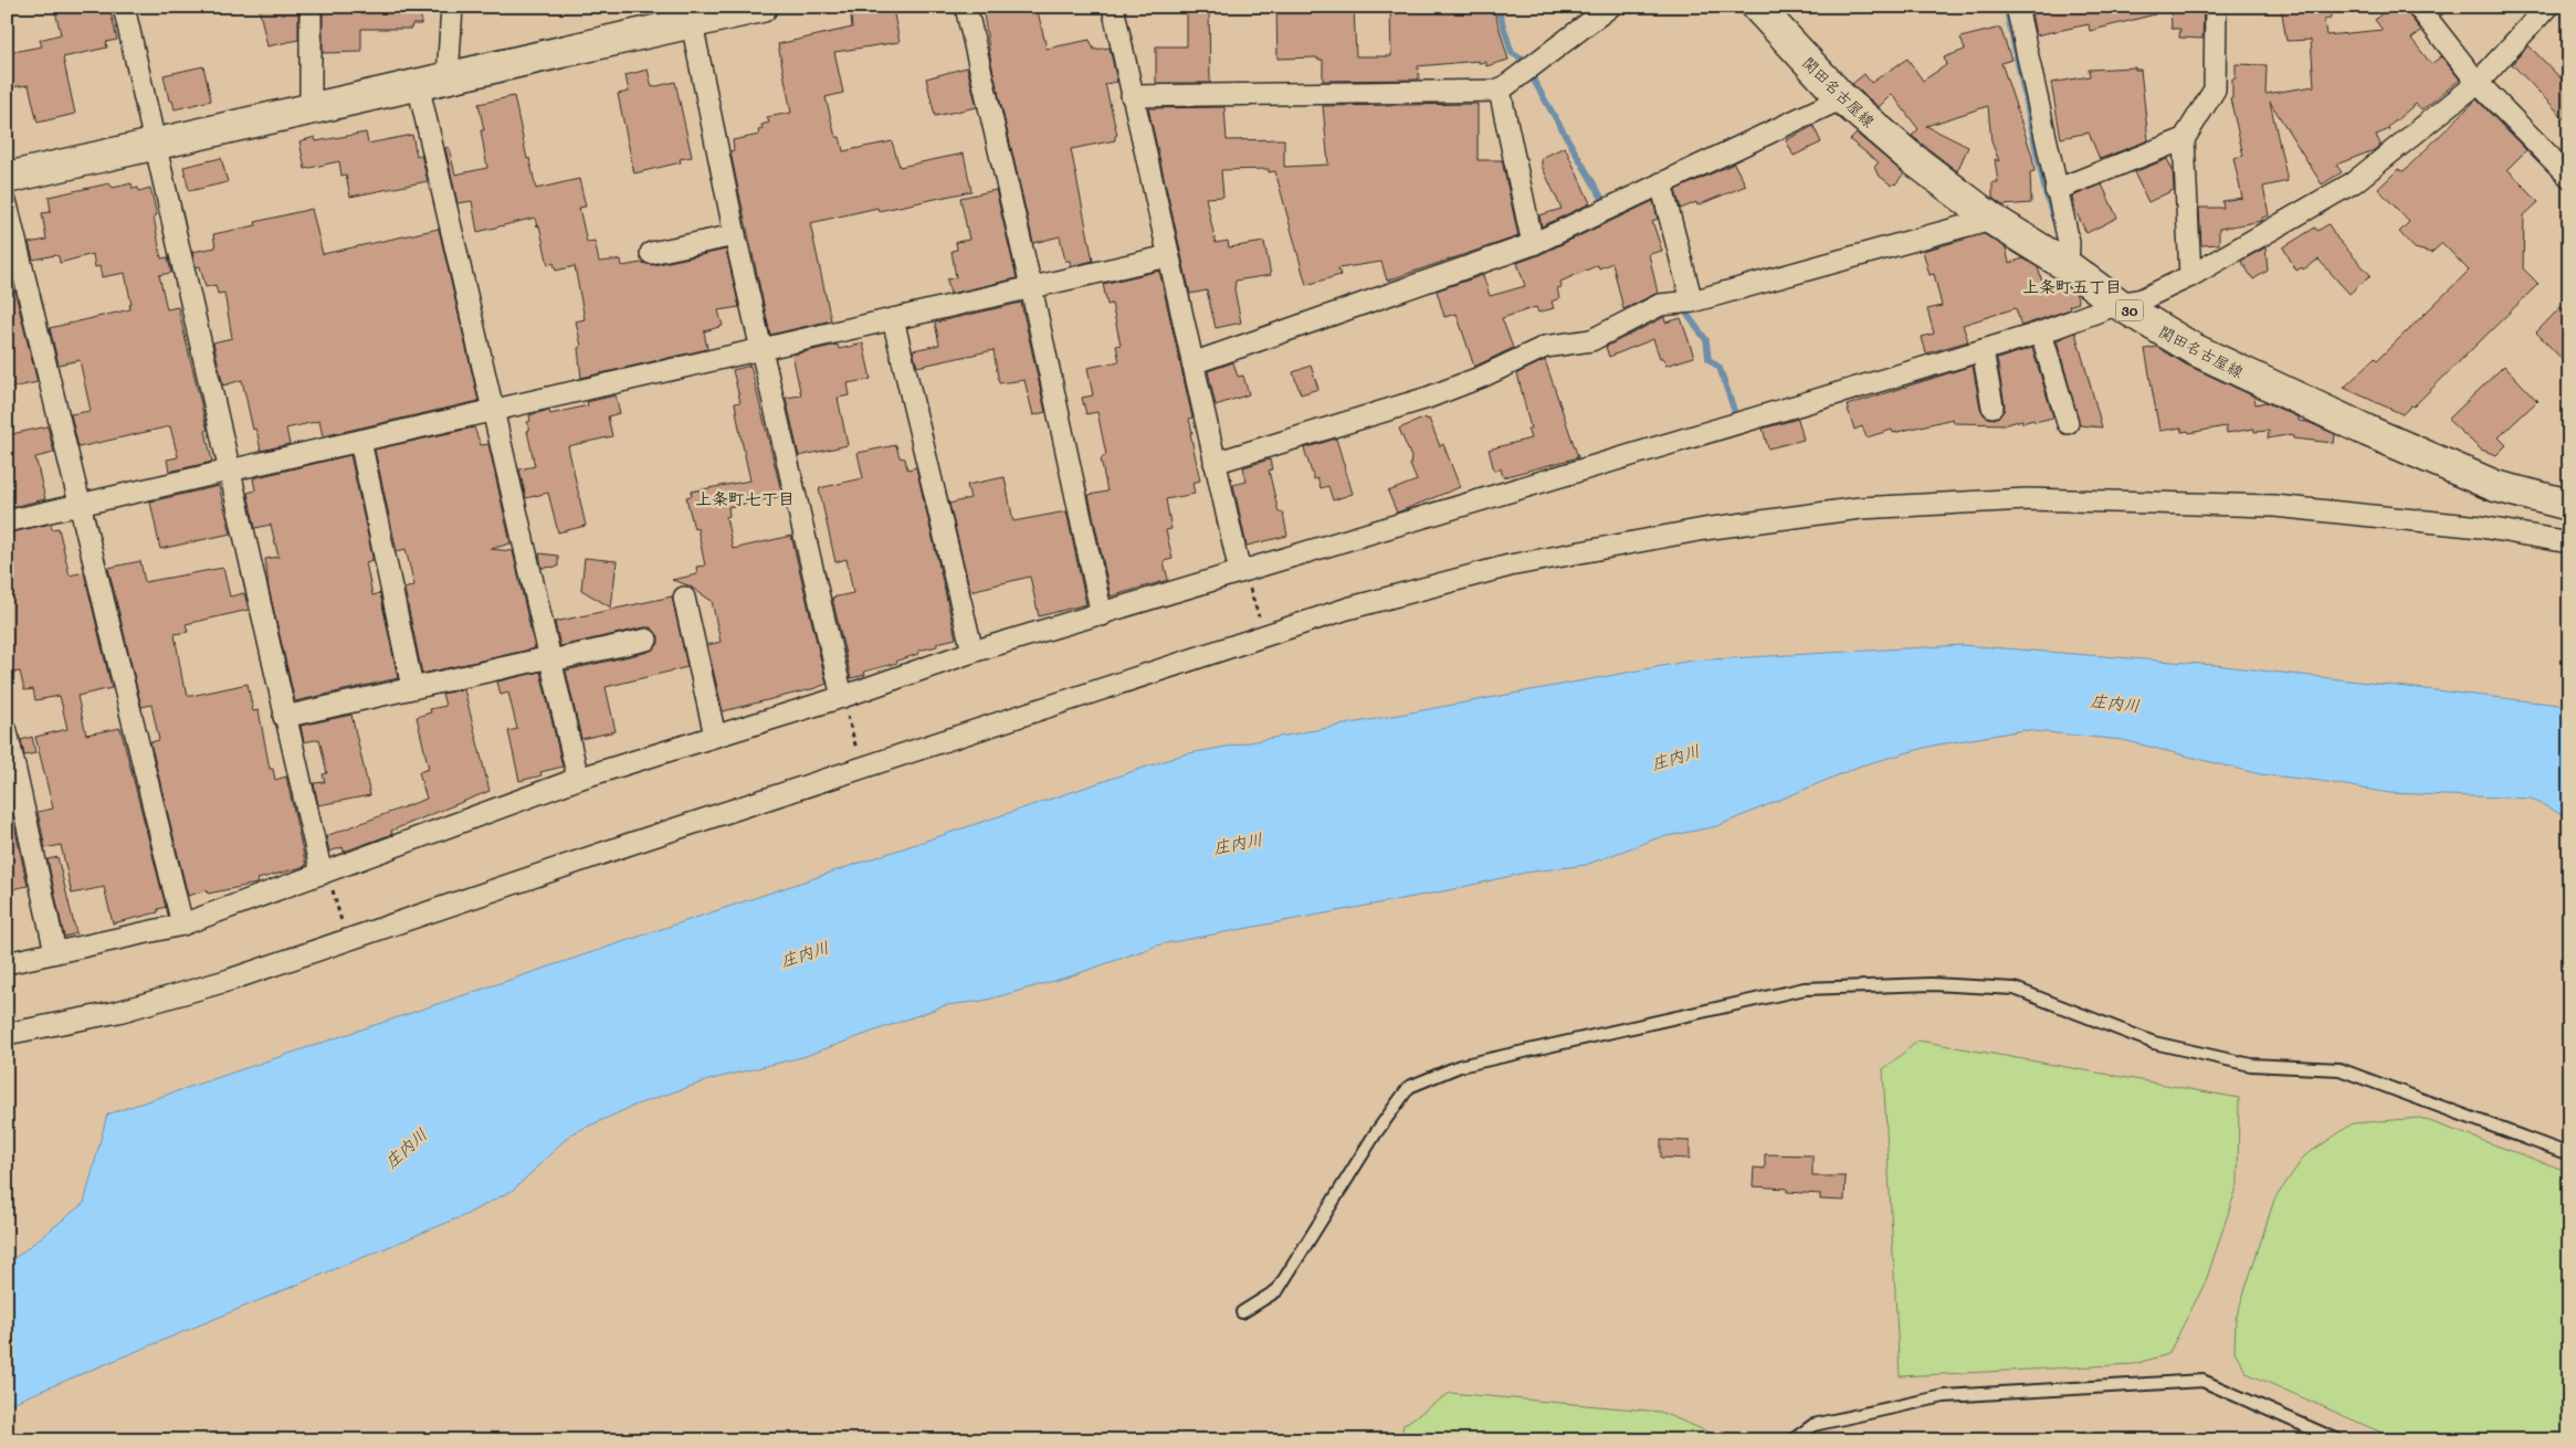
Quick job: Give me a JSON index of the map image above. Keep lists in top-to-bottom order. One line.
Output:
{"streets":{"main road":["関田名古屋線","30"]},"districts":["上条町五丁目","上条町七丁目"],"water":["庄内川"]}
